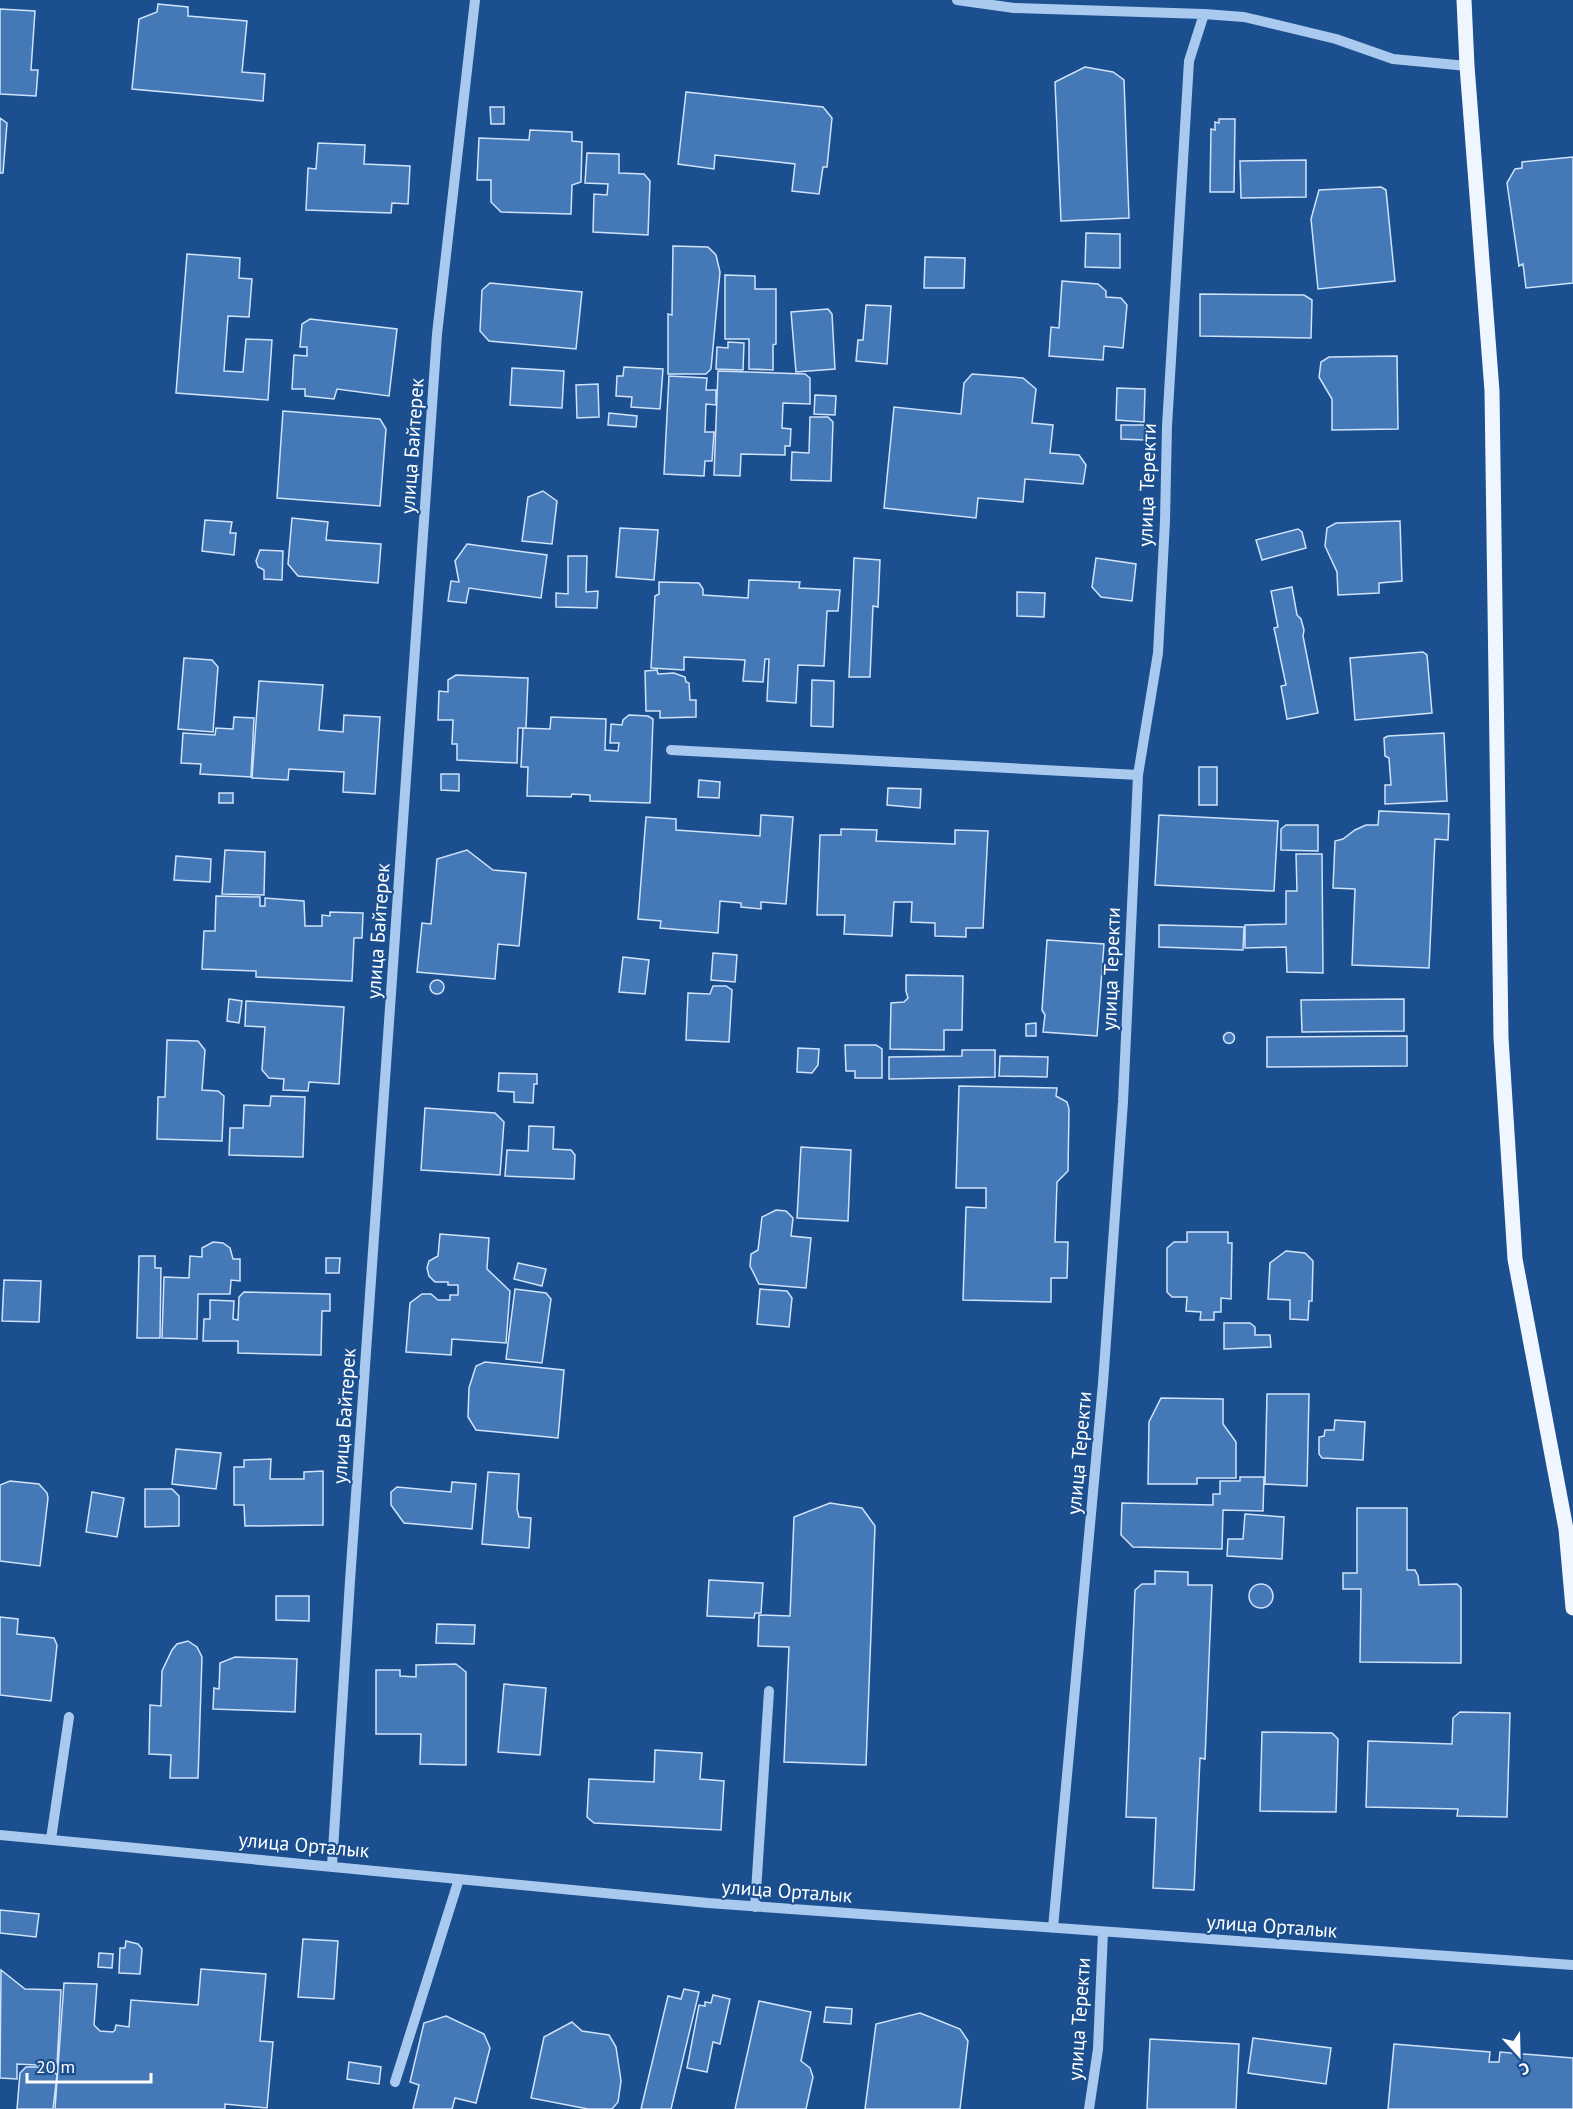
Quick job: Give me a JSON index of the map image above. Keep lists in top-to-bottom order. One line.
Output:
{"streets":{"street":["улица Байтерек","улица Теректи","улица Орталык"]},"crossings":[["улица Байтерек","улица Орталык"],["улица Теректи","улица Орталык"]],"scale_bar":"20 m","north":"bottom"}
